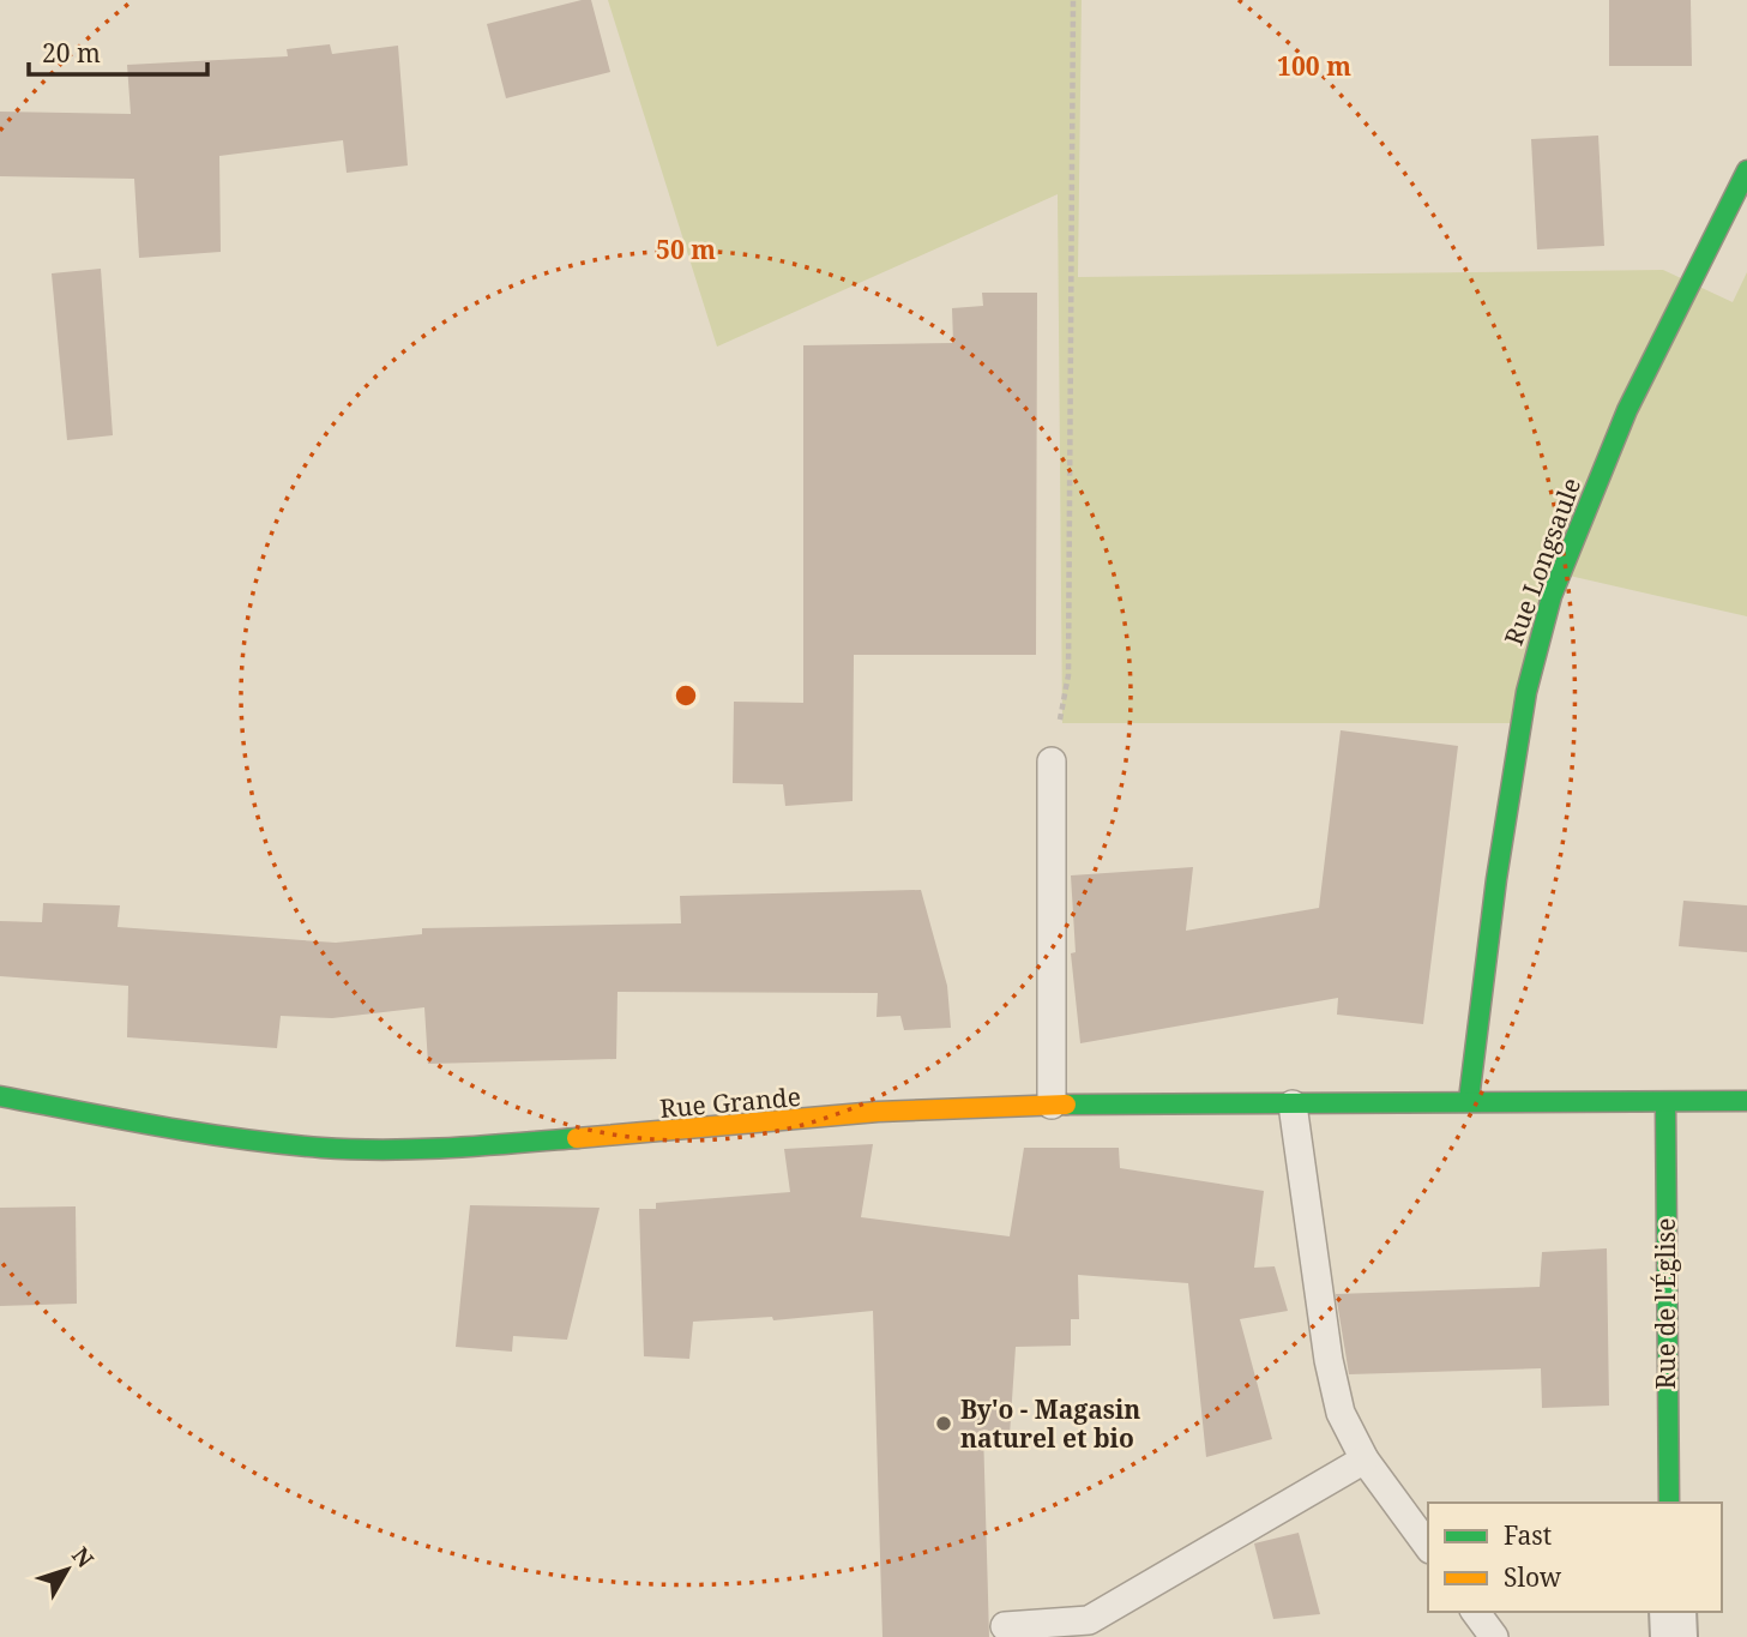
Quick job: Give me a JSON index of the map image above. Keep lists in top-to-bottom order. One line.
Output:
{"streets":{"street":["Rue Longsaule","Rue Grande","Rue de l'Église"]},"crossings":[["Rue Longsaule","Rue Grande"],["Rue Grande","Rue de l'Église"]],"places":["By'o - Magasin naturel et bio"],"legend":["Fast","Slow"],"scale_bar":"20 m","north":"top right","rings":["100 m","50 m"]}
